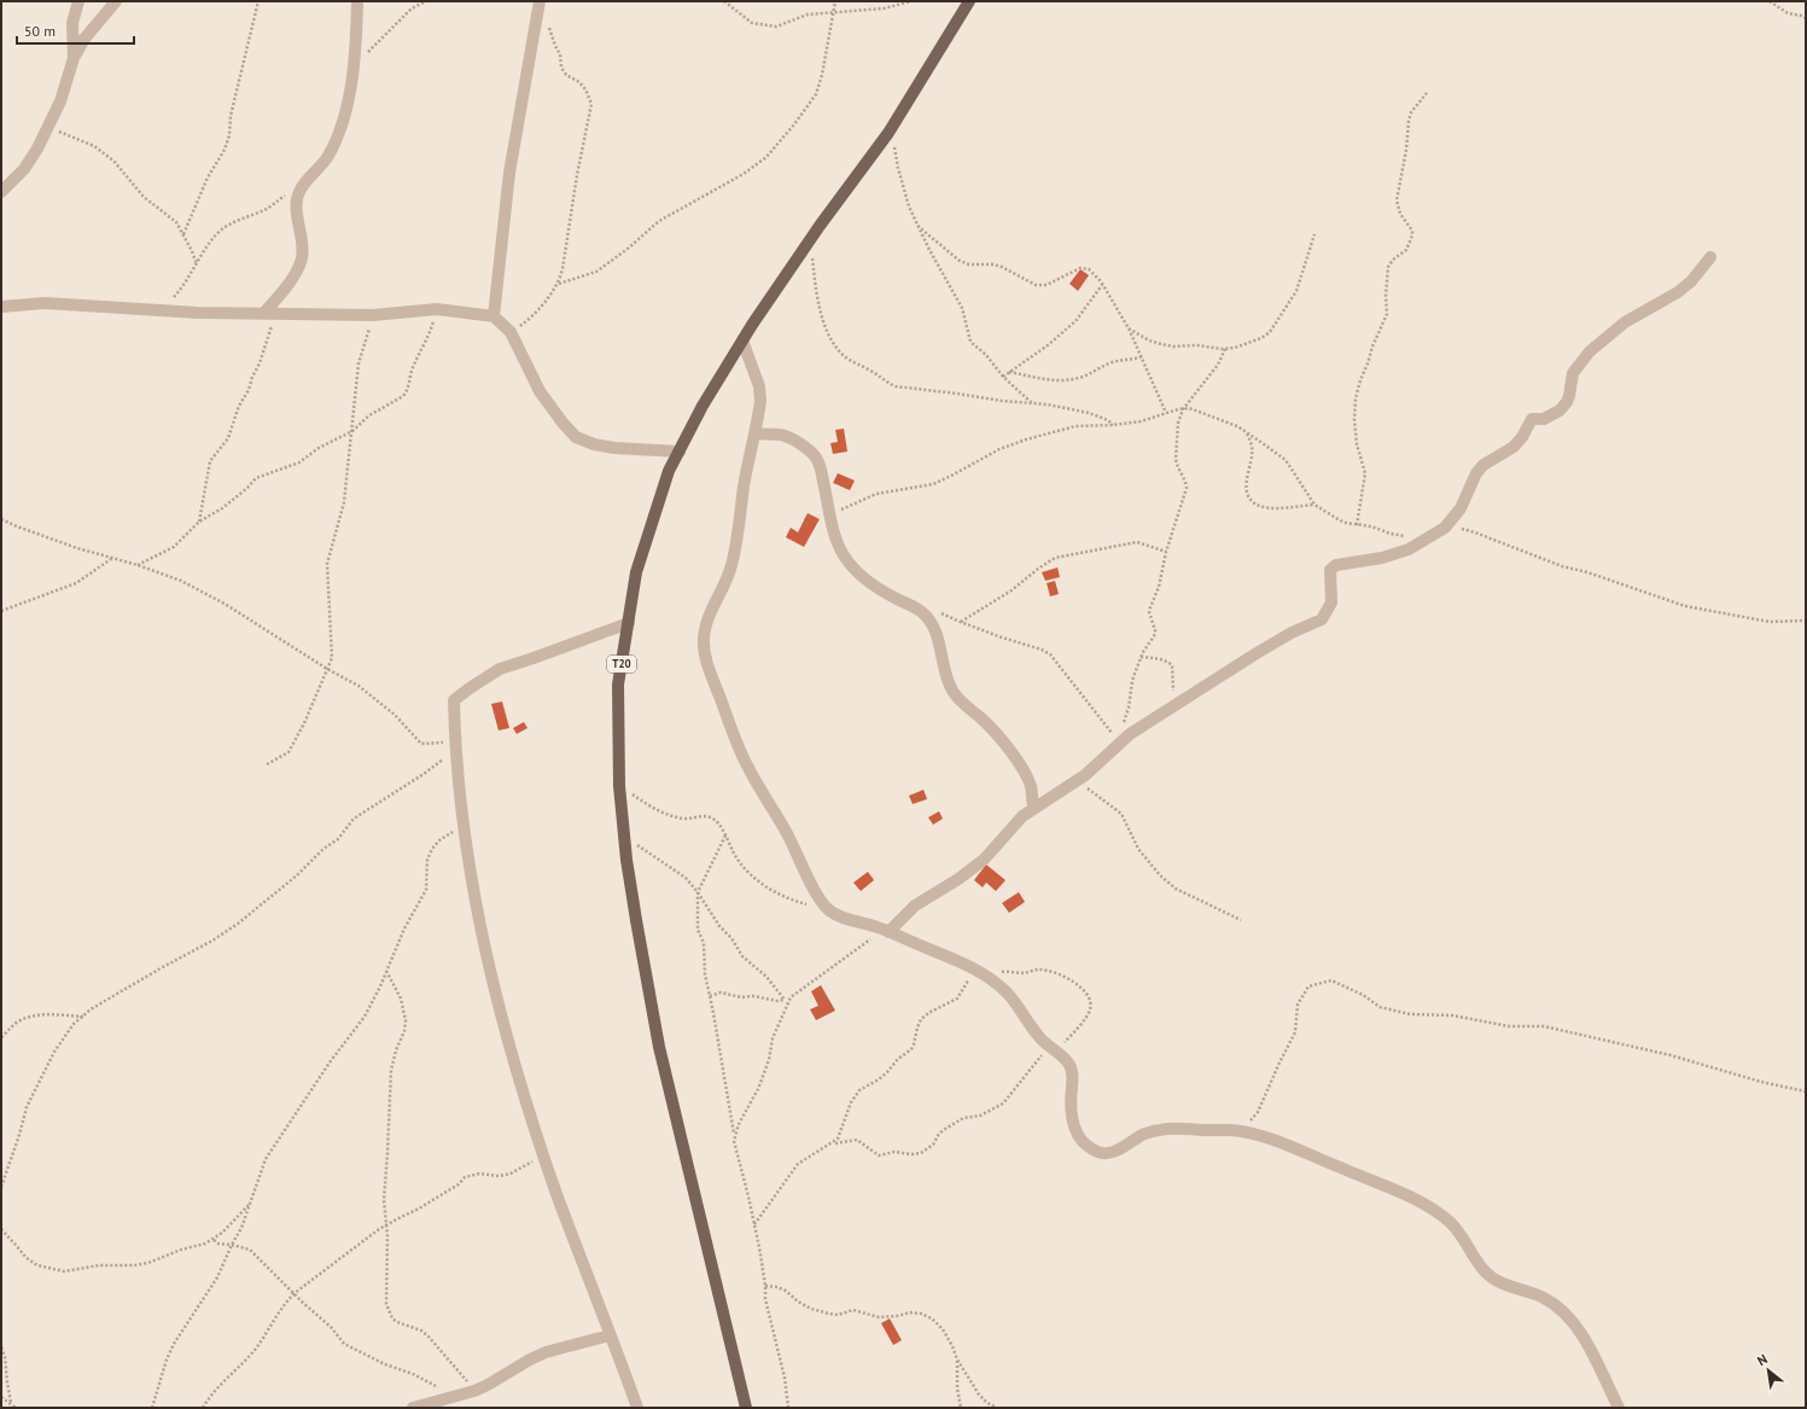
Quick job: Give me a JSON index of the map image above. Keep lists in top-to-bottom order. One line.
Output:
{"streets":{"main road":["T20"]},"scale_bar":"50 m","north":"top left"}
